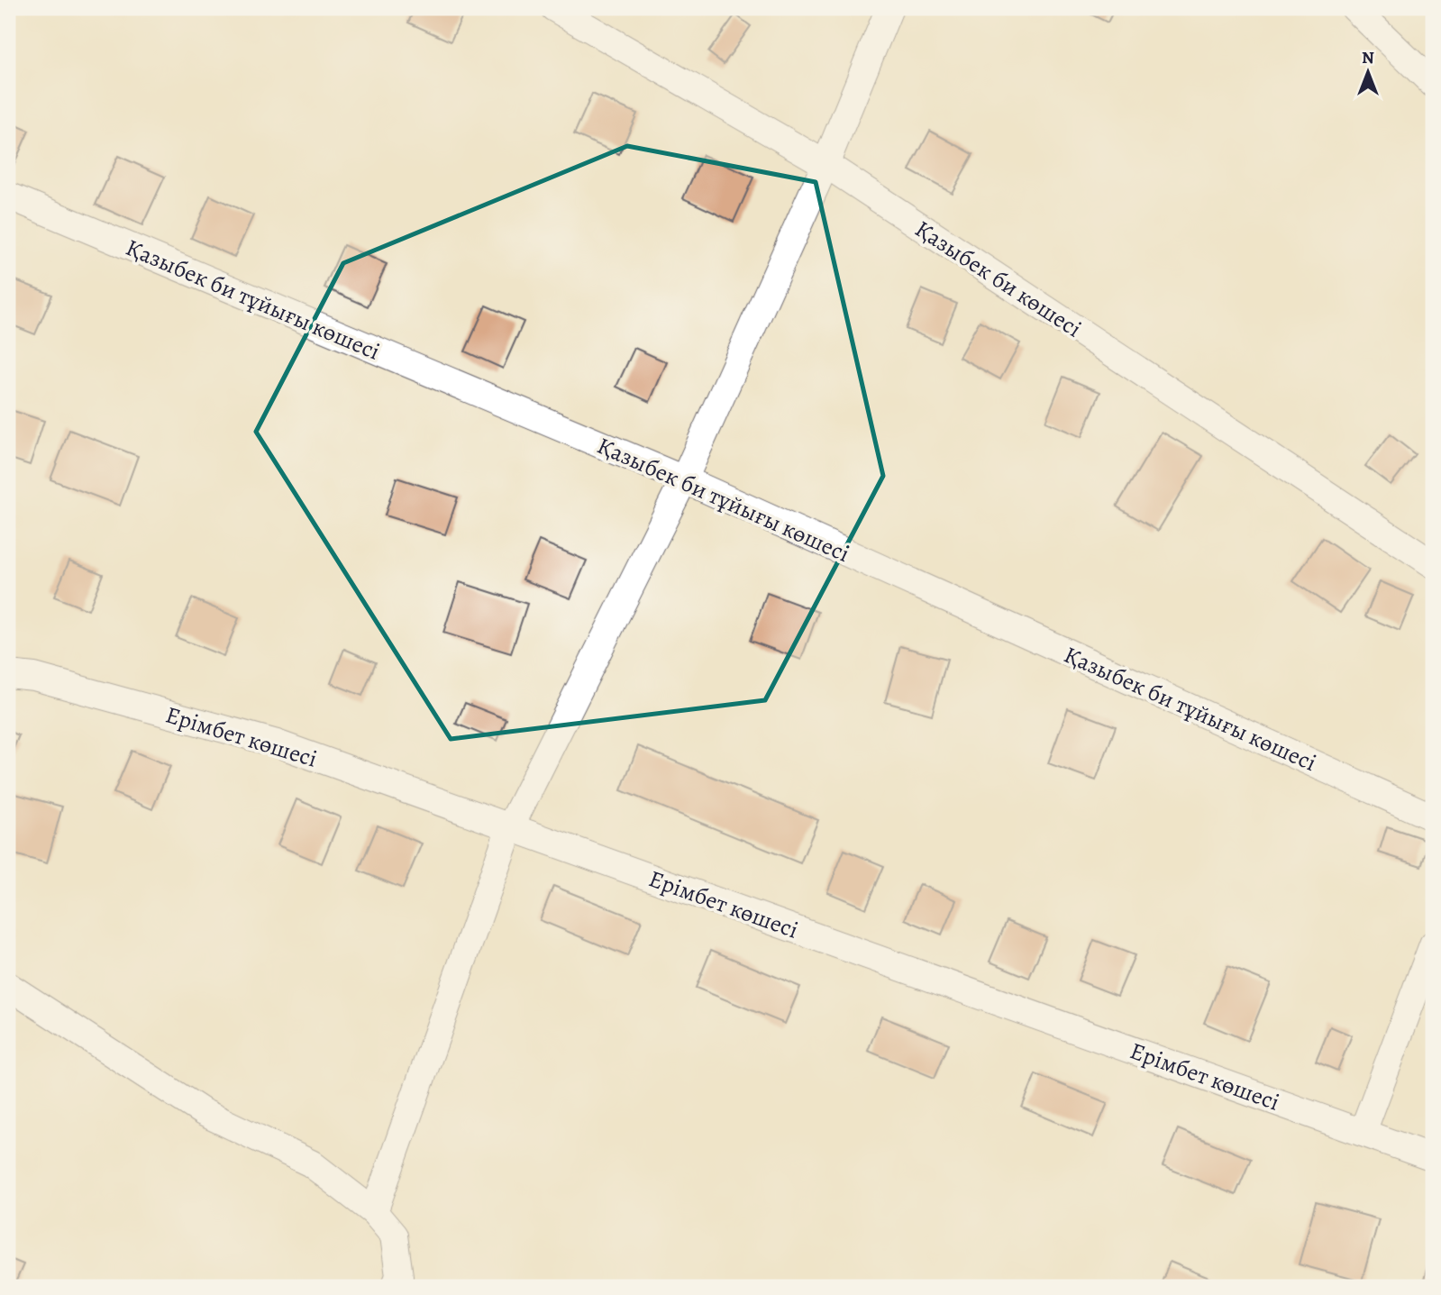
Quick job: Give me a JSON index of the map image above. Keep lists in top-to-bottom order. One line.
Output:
{"streets":{"street":["Қазыбек би көшесі","Қазыбек би тұйығы көшесі","Ерімбет көшесі"]},"north":"top"}
